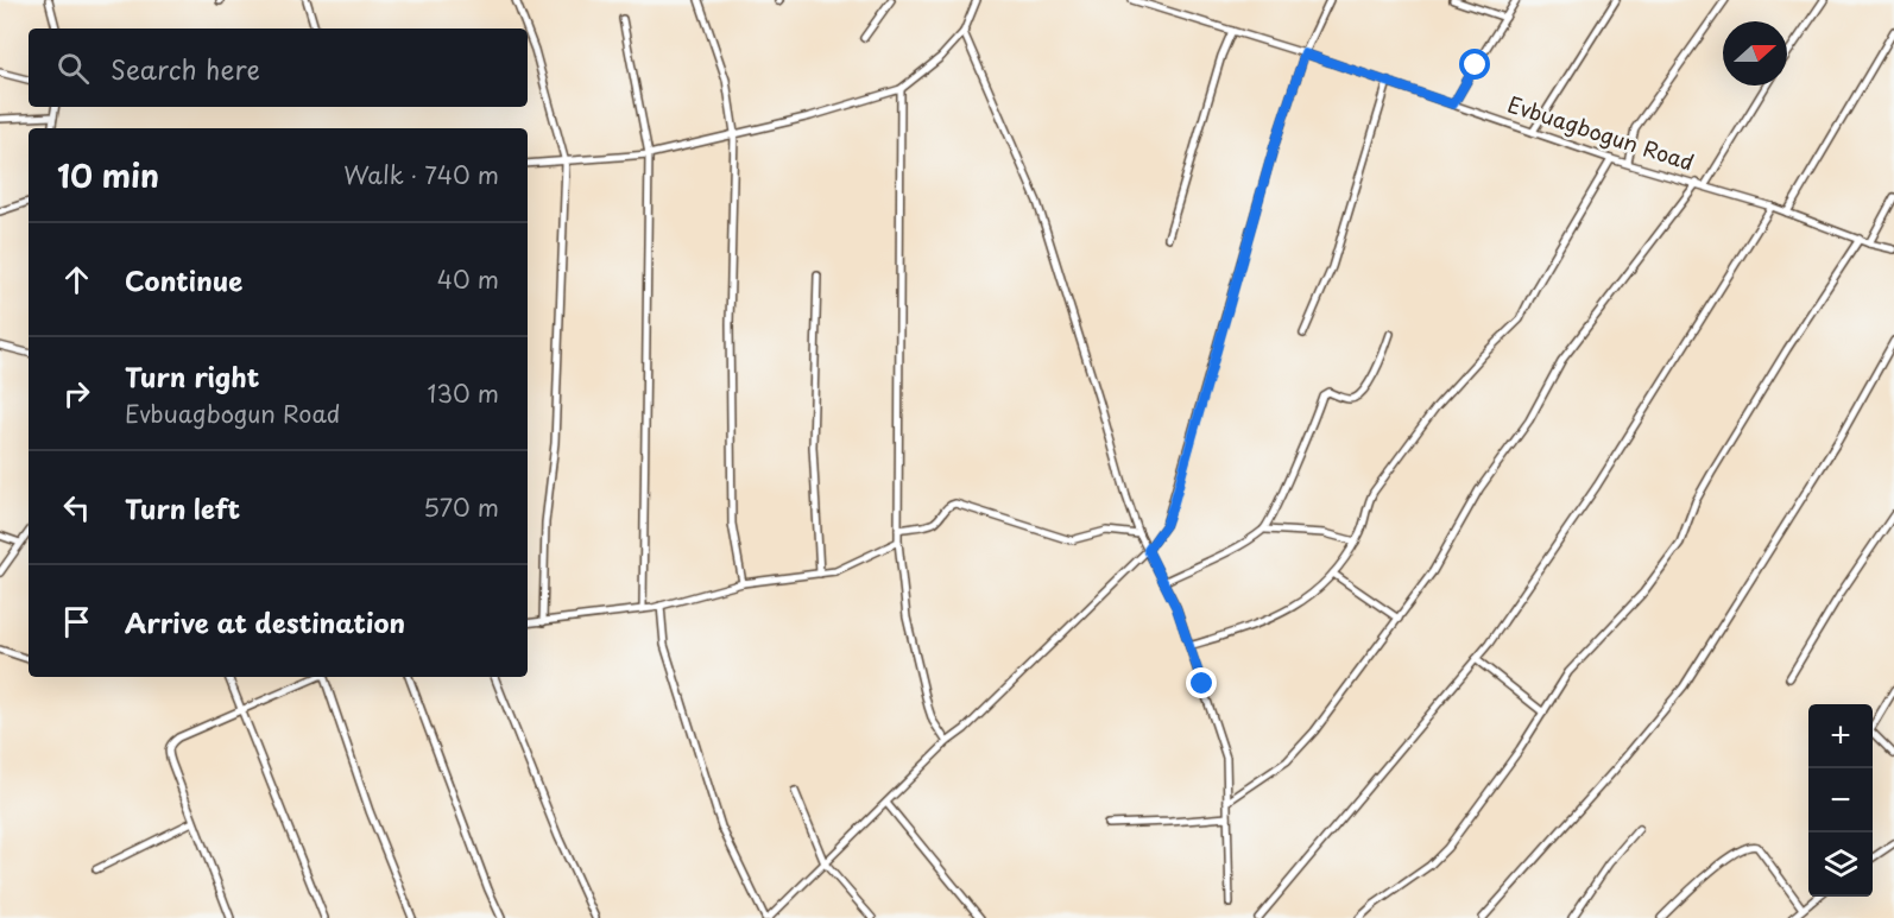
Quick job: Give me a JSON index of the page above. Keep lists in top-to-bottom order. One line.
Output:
{"streets":{"street":["Evbuagbogun Road"]},"north":"right","page":{"search":"Search here","heading":["10 min","Walk · 740 m"],"list":[["Continue","40 m"],["Turn right","Evbuagbogun Road","130 m"],["Turn left","570 m"],"Arrive at destination"],"map_buttons":["+","−"]}}
